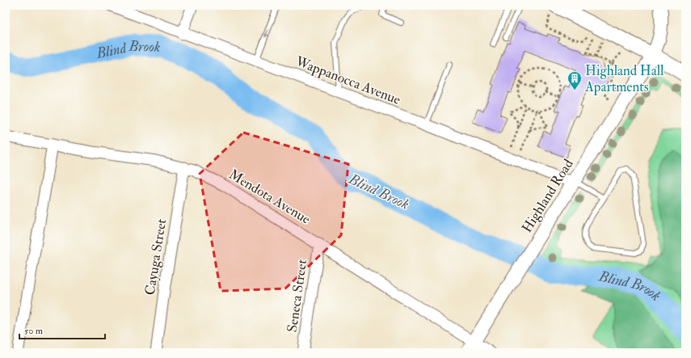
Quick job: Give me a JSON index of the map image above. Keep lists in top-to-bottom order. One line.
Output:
{"streets":{"street":["Wappanocca Avenue","Highland Road","Mendota Avenue","Cayuga Street","Seneca Street"]},"crossings":[["Wappanocca Avenue","Highland Road"],["Highland Road","Mendota Avenue"],["Mendota Avenue","Cayuga Street"],["Mendota Avenue","Seneca Street"]],"water":["Blind Brook"],"places":{"building":["Highland Hall Apartments"]},"scale_bar":"50 m"}
